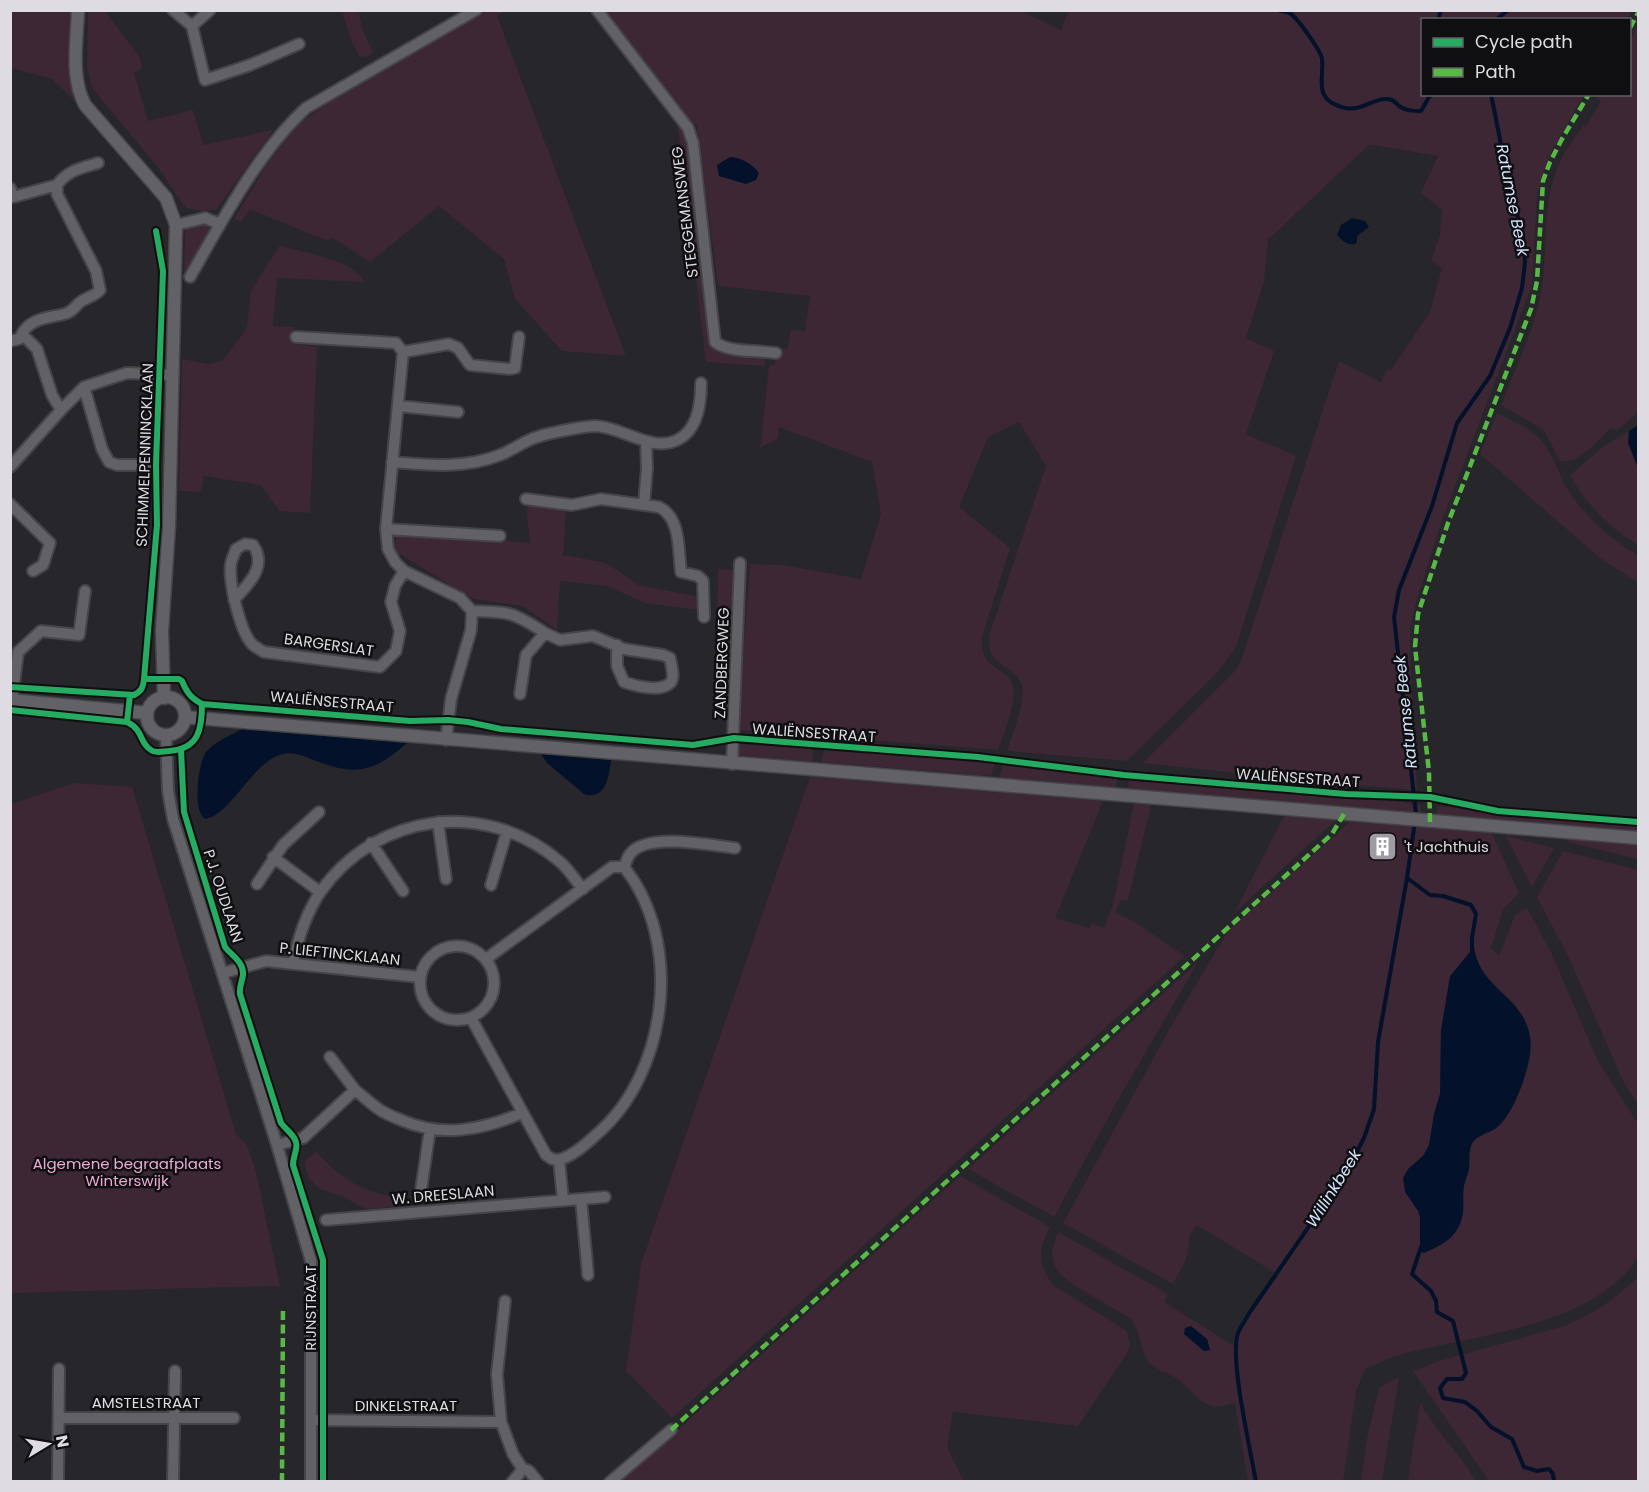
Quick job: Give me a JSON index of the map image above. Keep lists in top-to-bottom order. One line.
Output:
{"streets":{"street":["STEGGEMANSWEG","SCHIMMELPENNINCKLAAN","BARGERSLAT","ZANDBERGWEG","WALIËNSESTRAAT","P.J. OUDLAAN","P. LIEFTINCKLAAN","W. DREESLAAN","RIJNSTRAAT","AMSTELSTRAAT","DINKELSTRAAT"]},"crossings":[["SCHIMMELPENNINCKLAAN","WALIËNSESTRAAT"],["SCHIMMELPENNINCKLAAN","P.J. OUDLAAN"],["ZANDBERGWEG","WALIËNSESTRAAT"],["WALIËNSESTRAAT","P.J. OUDLAAN"],["P.J. OUDLAAN","P. LIEFTINCKLAAN"],["P.J. OUDLAAN","RIJNSTRAAT"],["RIJNSTRAAT","DINKELSTRAAT"]],"water":["Ratumse Beek","Willinkbeek"],"parks":["Algemene begraafplaats Winterswijk"],"places":{"building":["'t Jachthuis"]},"legend":["Cycle path","Path"],"north":"right"}
